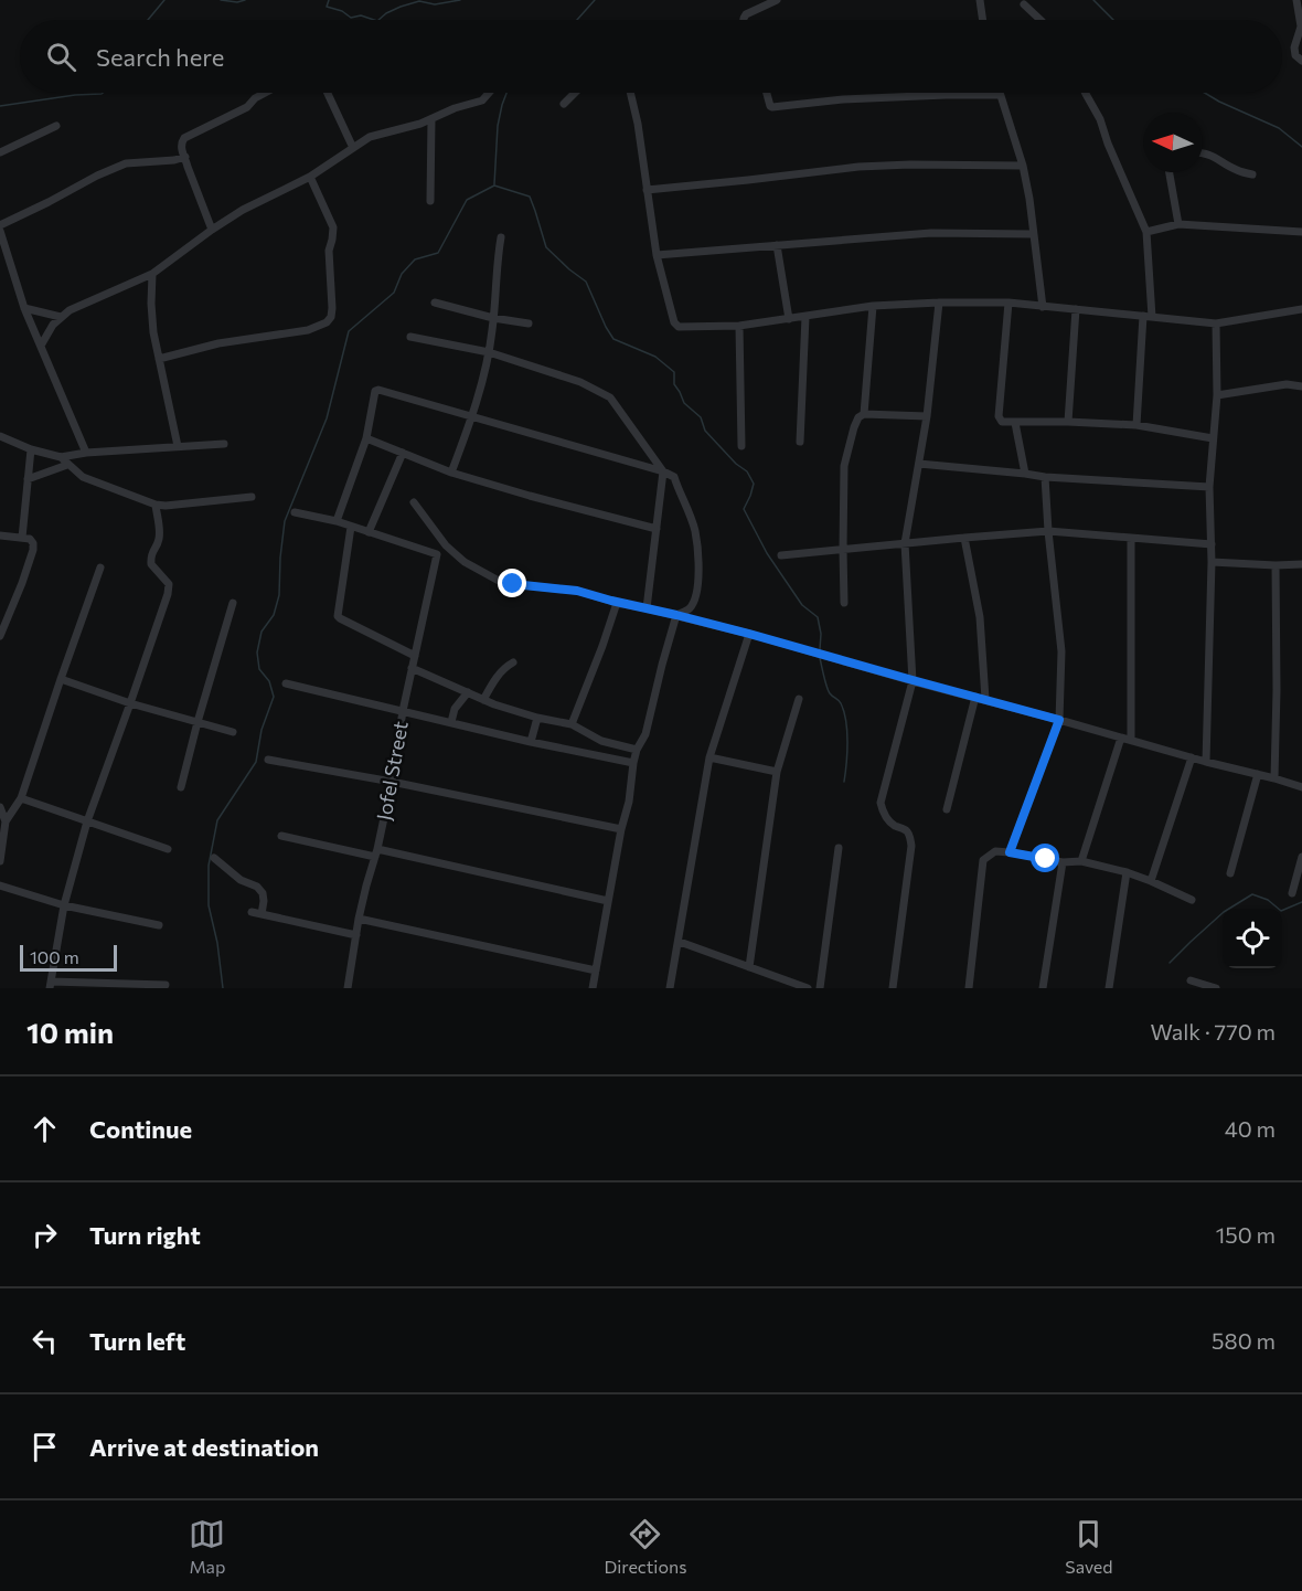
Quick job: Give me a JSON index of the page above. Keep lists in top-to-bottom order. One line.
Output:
{"streets":{"street":["Jofel Street"]},"scale_bar":"100 m","north":"left","page":{"search":"Search here","scale":"100 m","heading":["10 min","Walk · 770 m"],"list":[["Continue","40 m"],["Turn right","150 m"],["Turn left","580 m"],"Arrive at destination"],"nav":["Map","Directions","Saved"]}}
